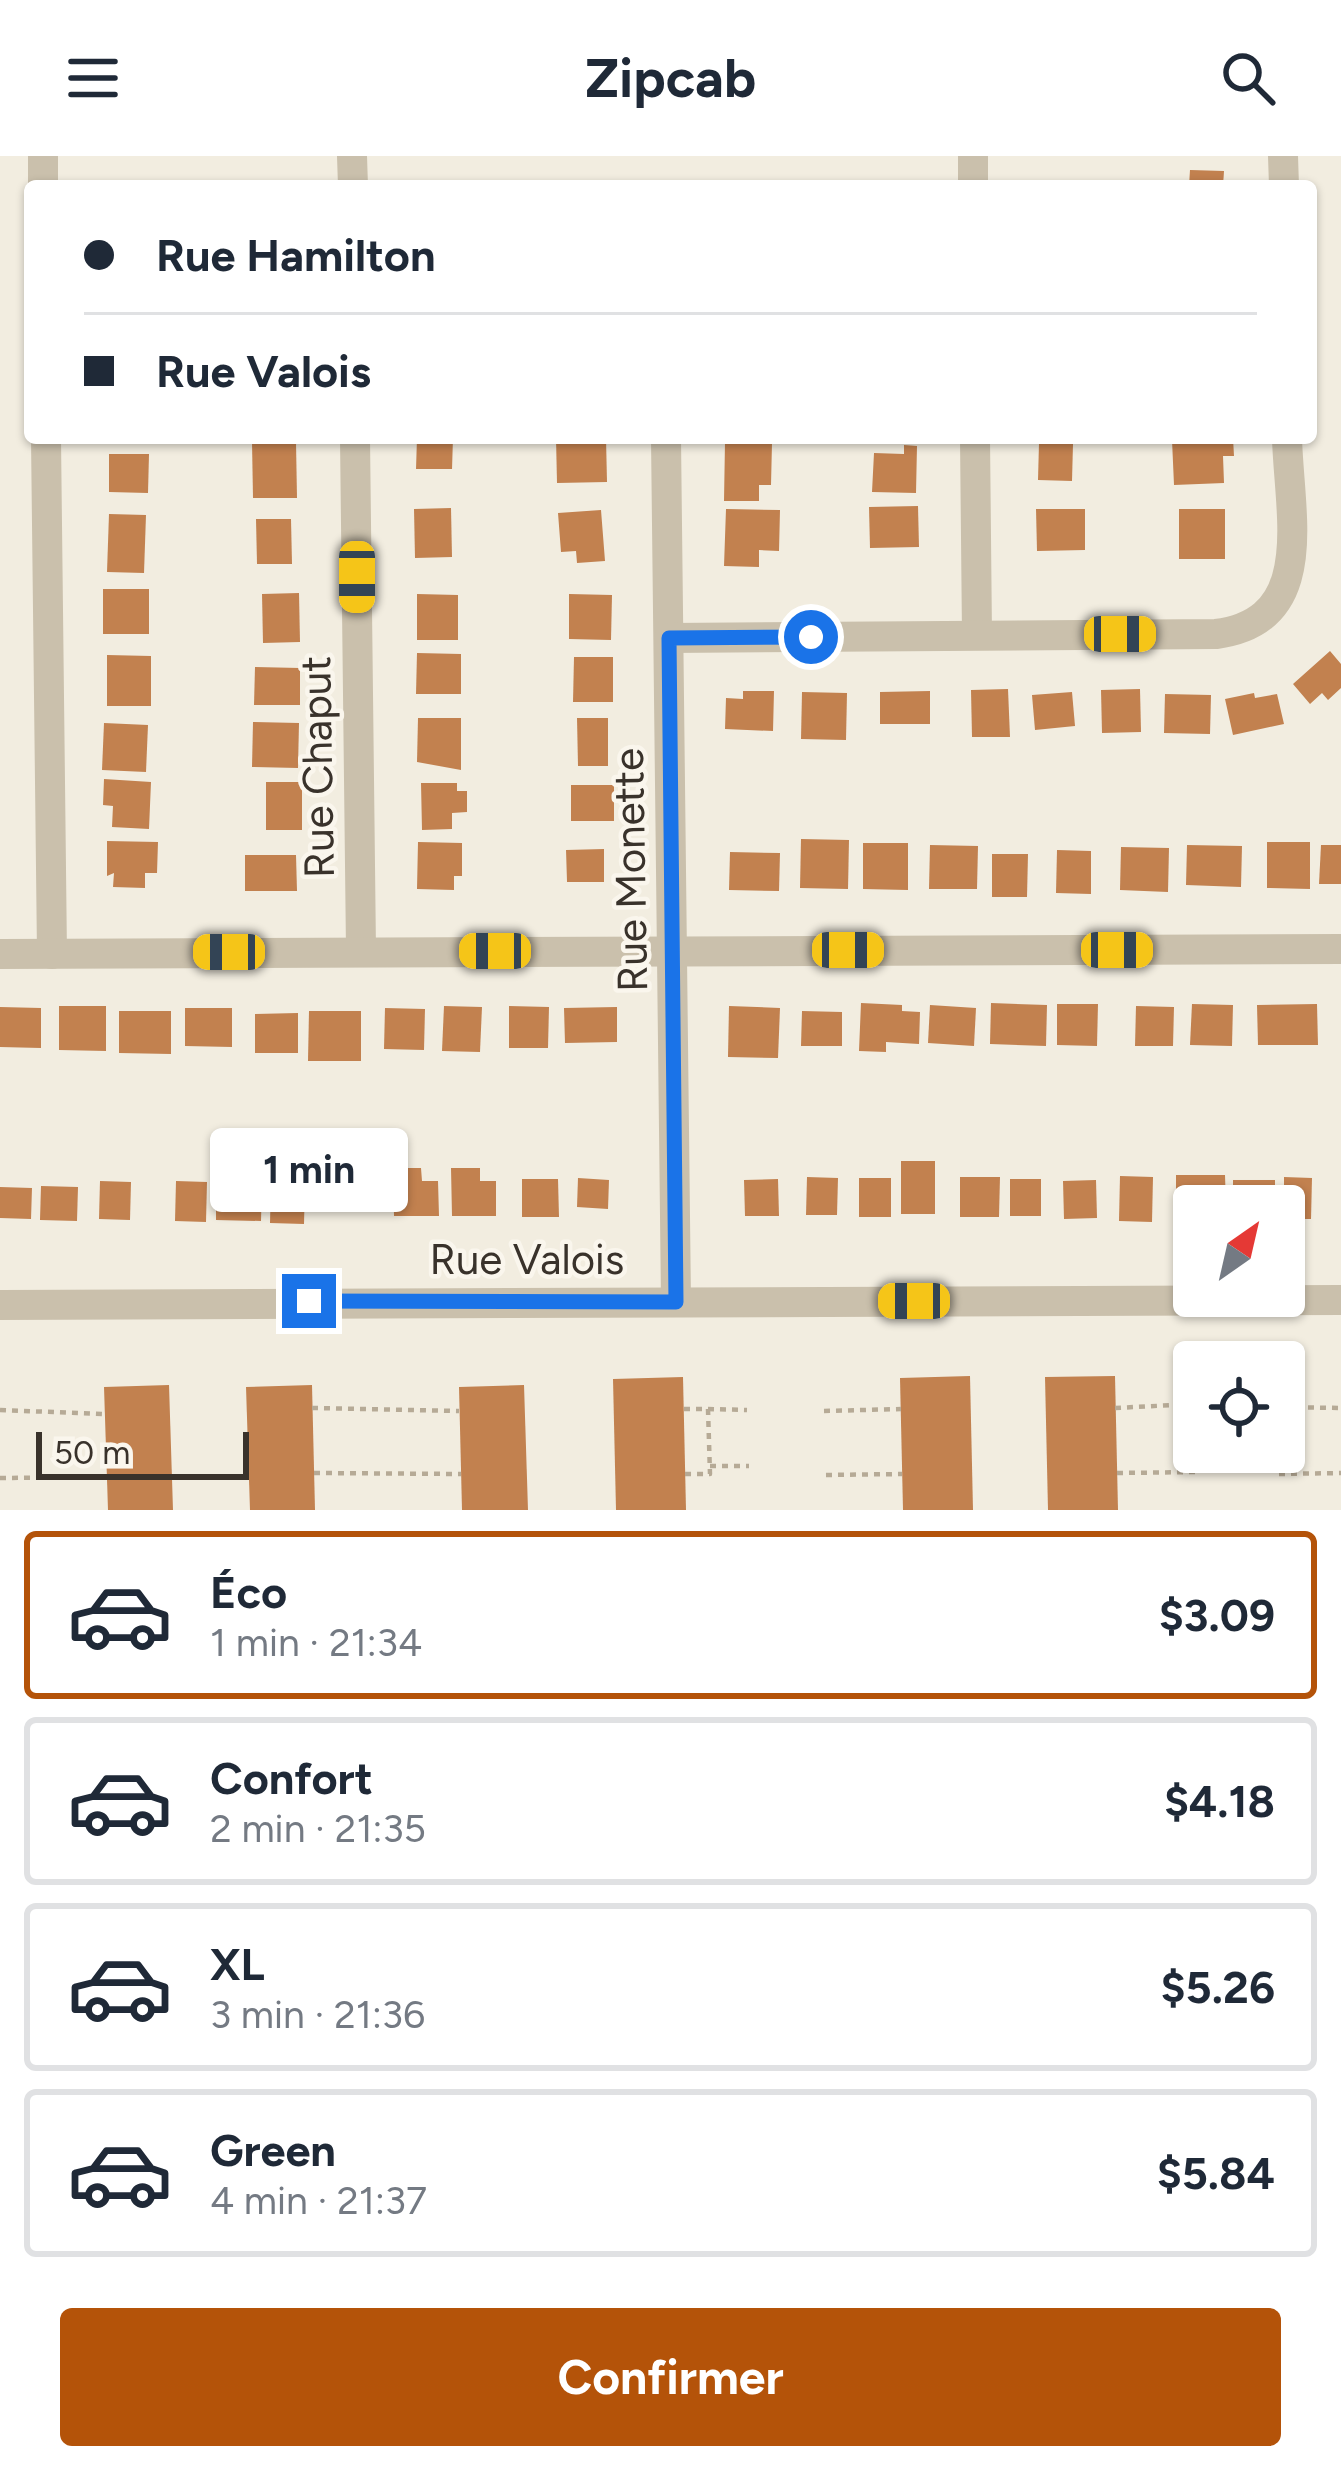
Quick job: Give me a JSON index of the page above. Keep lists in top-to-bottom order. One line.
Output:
{"streets":{"street":["Rue Chaput","Rue Monette","Rue Valois"]},"crossings":[["Rue Monette","Rue Valois"]],"scale_bar":"50 m","north":"top right","page":{"header":"Zipcab","banner":["Rue Hamilton","Rue Valois"],"bubble":"1 min","scale":"50 m","list":[{"name":"Éco","note":"1 min · 21:34","value":"$3.09"},{"name":"Confort","note":"2 min · 21:35","value":"$4.18"},{"name":"XL","note":"3 min · 21:36","value":"$5.26"},{"name":"Green","note":"4 min · 21:37","value":"$5.84"}],"buttons":"Confirmer"}}
